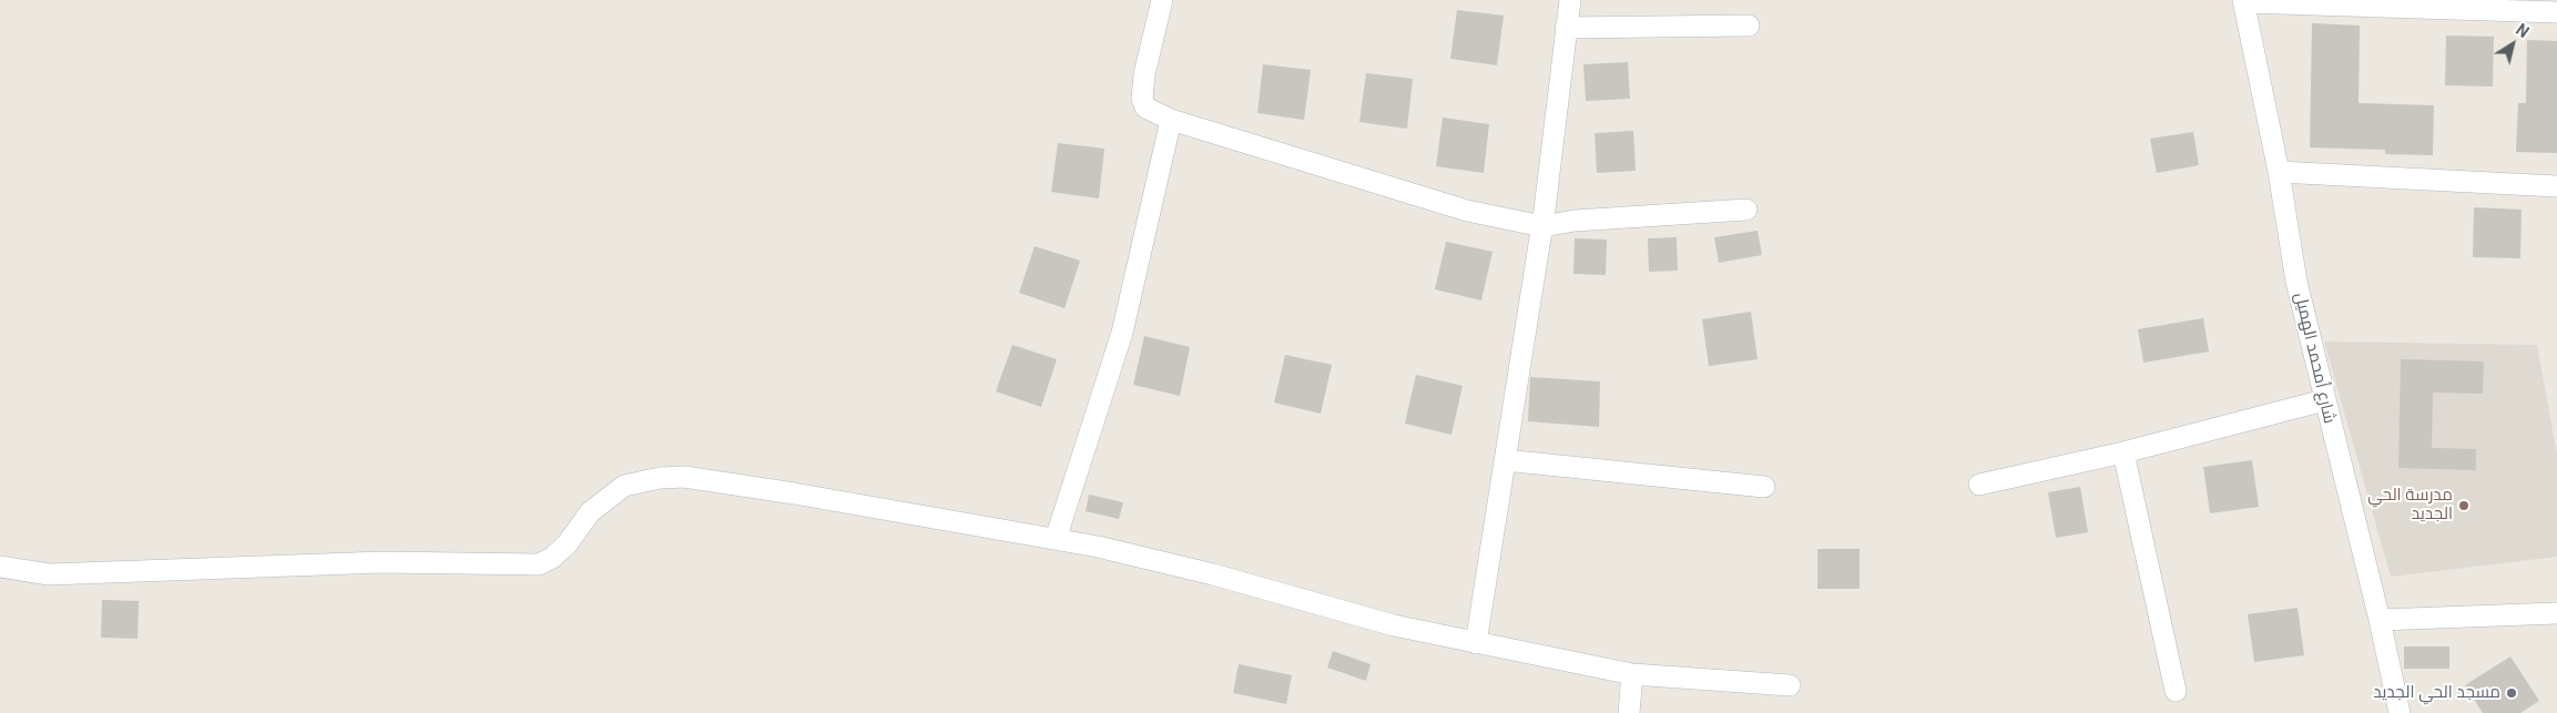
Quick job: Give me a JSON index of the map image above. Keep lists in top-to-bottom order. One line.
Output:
{"streets":{"street":["شارع أمحمد الهميل"]},"places":["مدرسة الحي الجديد","مسجد الحي الجديد"],"north":"top right"}
